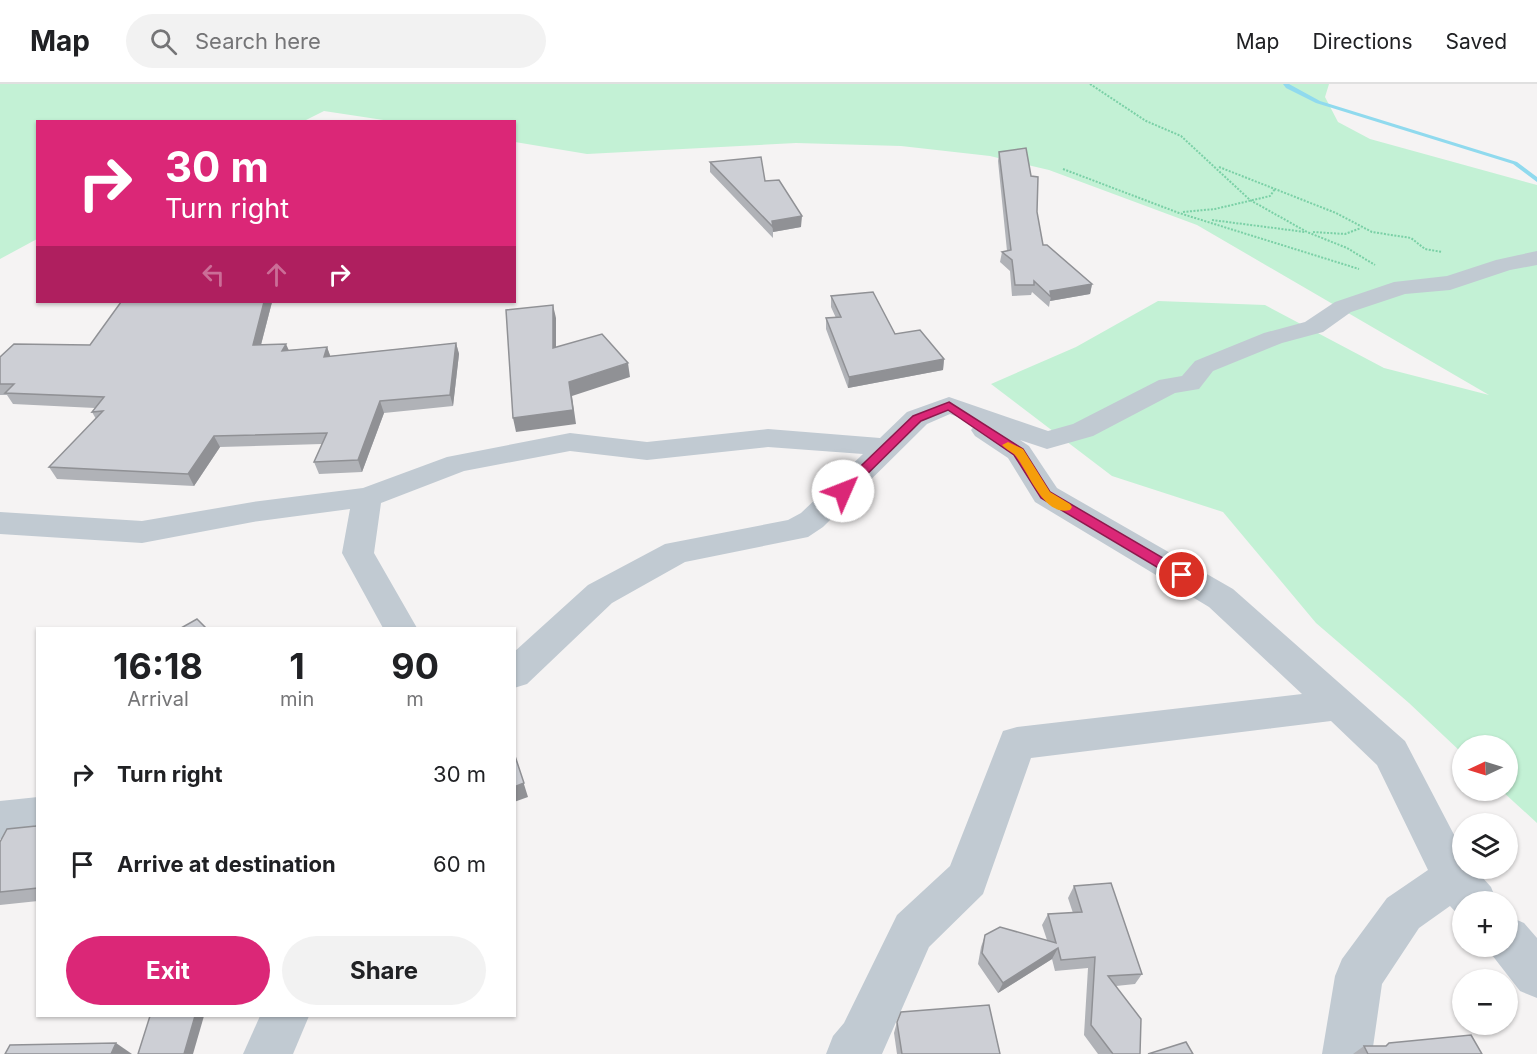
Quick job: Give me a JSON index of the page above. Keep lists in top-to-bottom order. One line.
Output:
{"north":"left","page":{"header":"Map","search":"Search here","nav":["Map","Directions","Saved"],"turn":["30 m","Turn right"],"eta":["16:18","Arrival","1","min","90","m"],"list":[{"name":"Turn right","value":"30 m"},{"name":"Arrive at destination","value":"60 m"}],"map_buttons":["+","−"],"buttons":["Exit","Share"]}}
